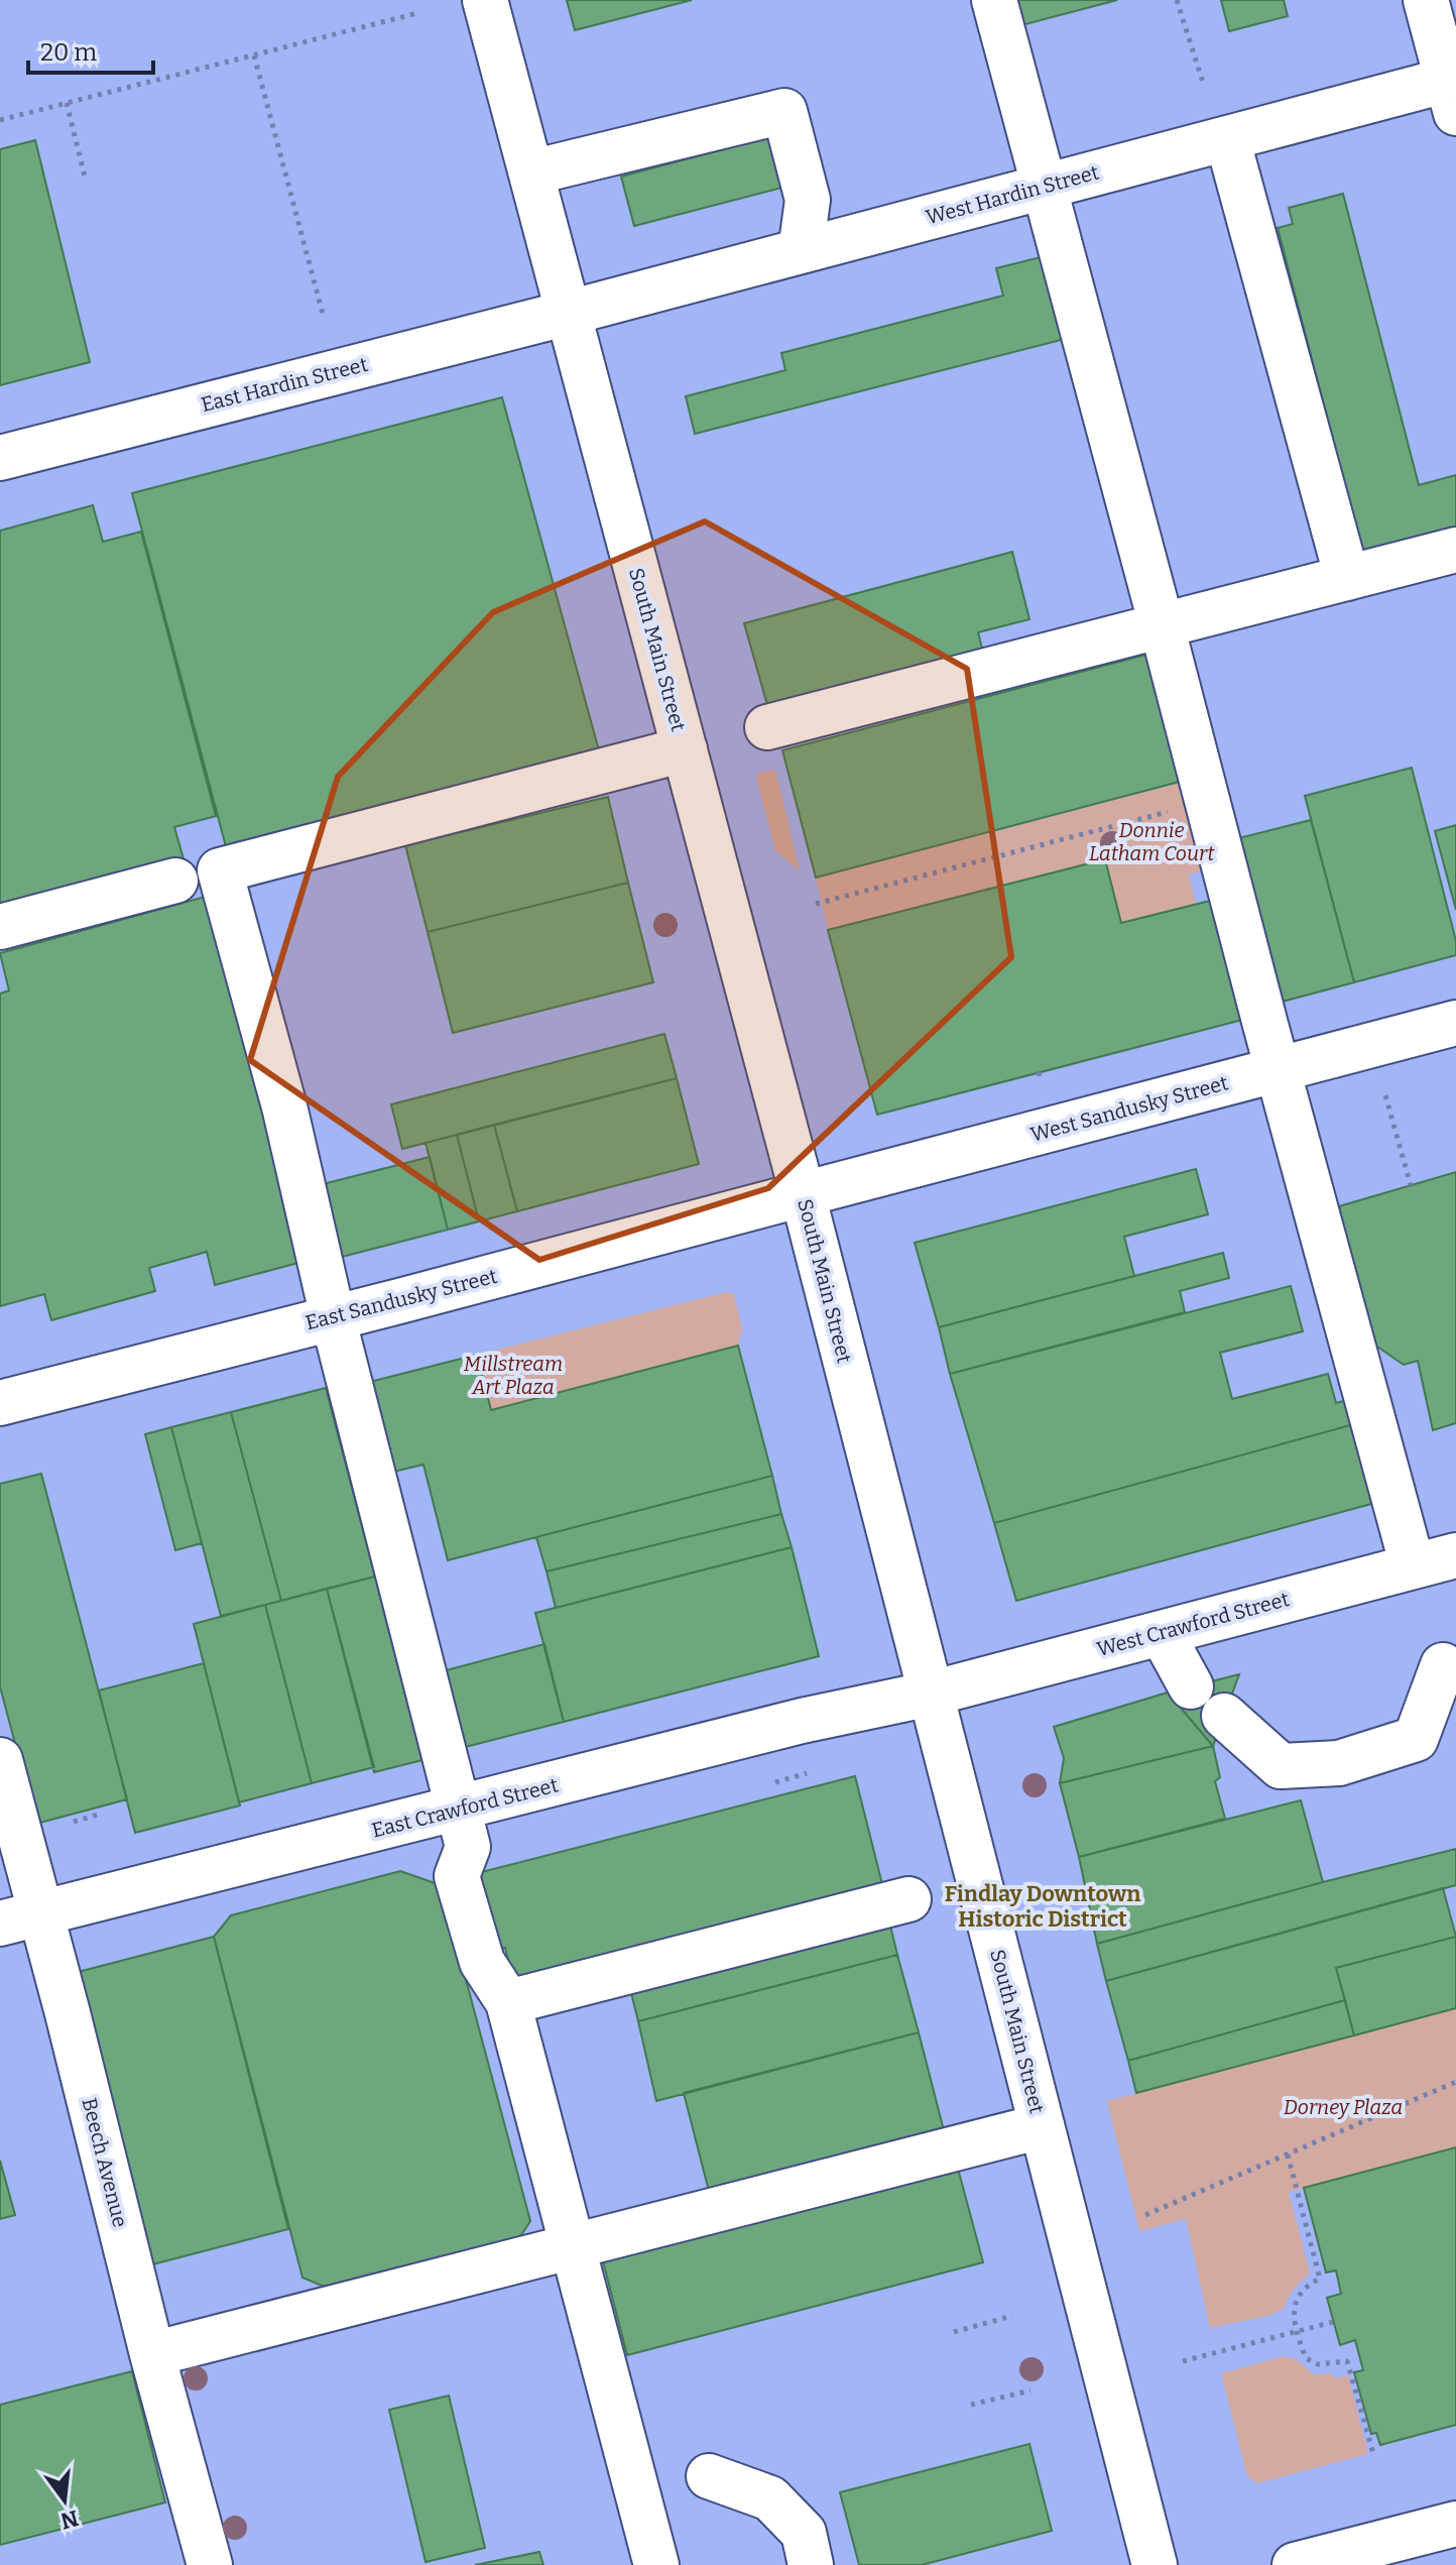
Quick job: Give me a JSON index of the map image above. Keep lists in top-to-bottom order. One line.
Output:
{"streets":{"main road":["West Hardin Street","East Hardin Street","South Main Street","West Sandusky Street","East Sandusky Street","West Crawford Street","East Crawford Street","Beech Avenue"]},"crossings":[["West Hardin Street","East Hardin Street"],["West Hardin Street","South Main Street"],["East Hardin Street","South Main Street"],["South Main Street","West Sandusky Street"],["South Main Street","East Sandusky Street"],["South Main Street","West Crawford Street"],["South Main Street","East Crawford Street"],["West Sandusky Street","East Sandusky Street"],["West Crawford Street","East Crawford Street"],["East Crawford Street","Beech Avenue"]],"districts":["Findlay Downtown Historic District"],"parks":["Donnie Latham Court","Millstream Art Plaza","Dorney Plaza"],"scale_bar":"20 m","north":"bottom"}
